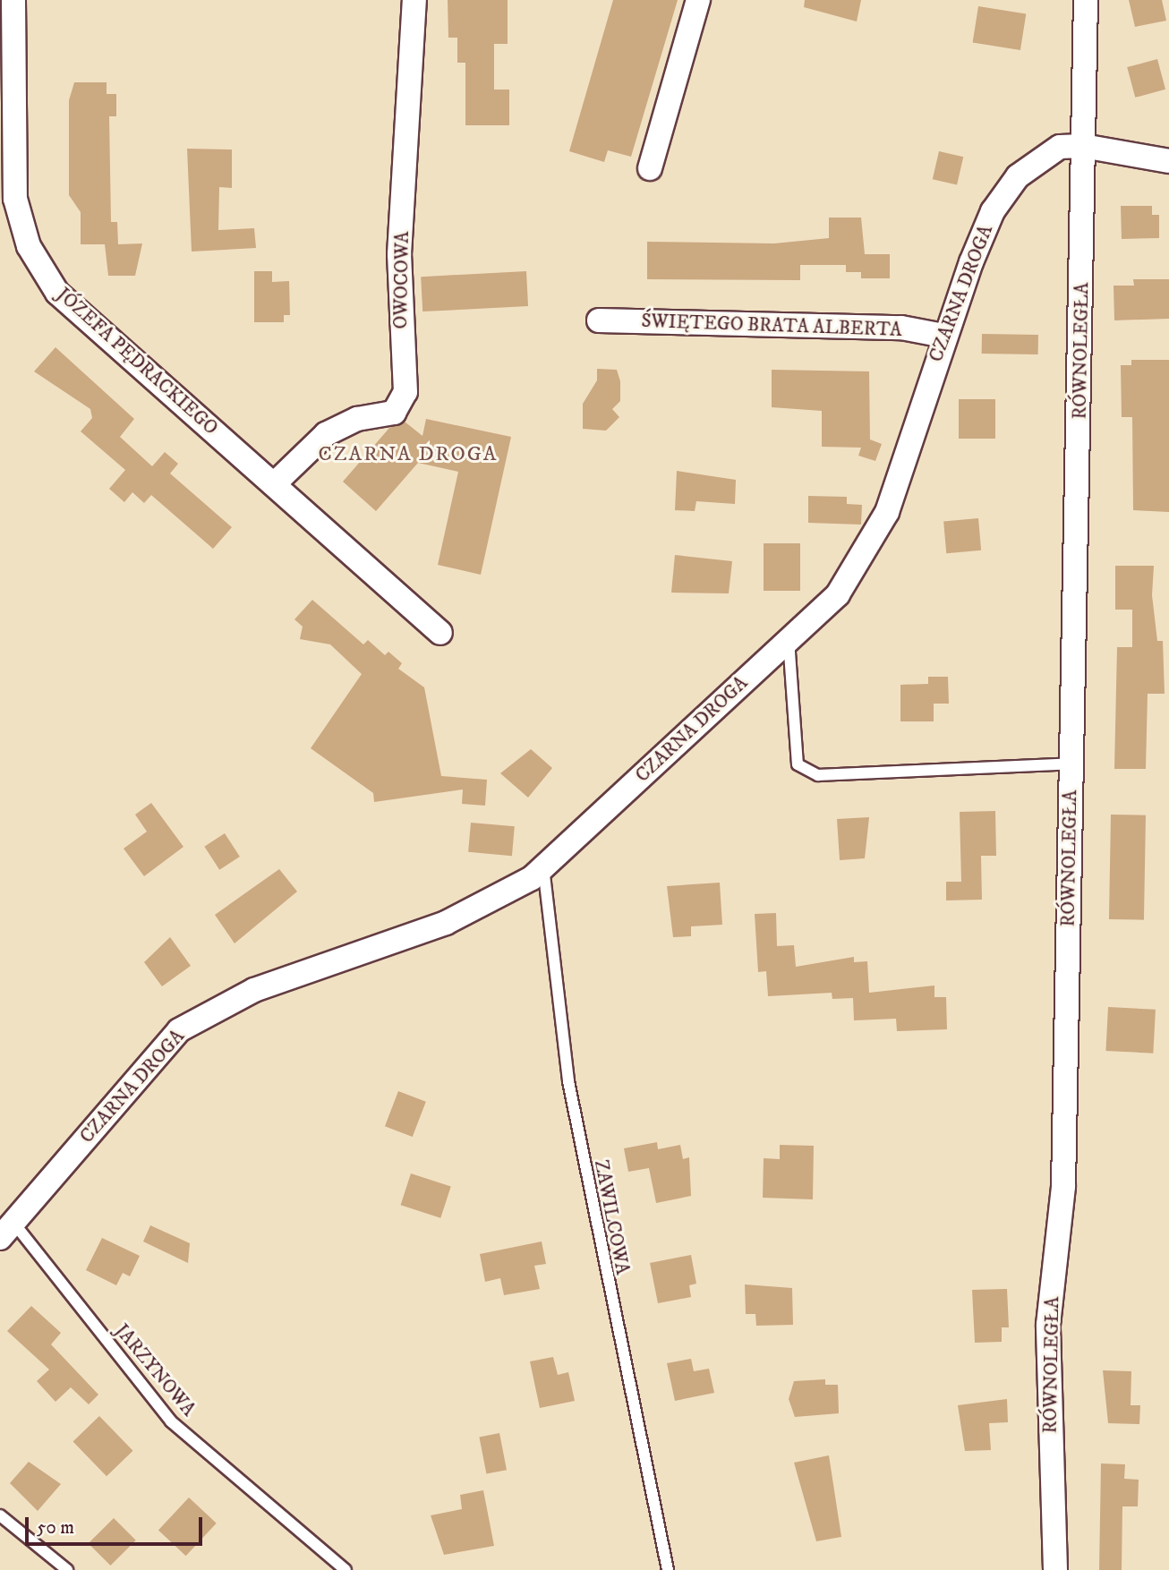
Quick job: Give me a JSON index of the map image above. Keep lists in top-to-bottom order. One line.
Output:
{"streets":{"street":["OWOCOWA","CZARNA DROGA","ŚWIĘTEGO BRATA ALBERTA","RÓWNOLEGŁA","JÓZEFA PĘDRACKIEGO"],"lane":["ZAWILCOWA","JARZYNOWA"]},"crossings":[["OWOCOWA","JÓZEFA PĘDRACKIEGO"],["CZARNA DROGA","ŚWIĘTEGO BRATA ALBERTA"],["CZARNA DROGA","RÓWNOLEGŁA"],["CZARNA DROGA","ZAWILCOWA"],["CZARNA DROGA","JARZYNOWA"]],"districts":["CZARNA DROGA"],"scale_bar":"50 m"}
